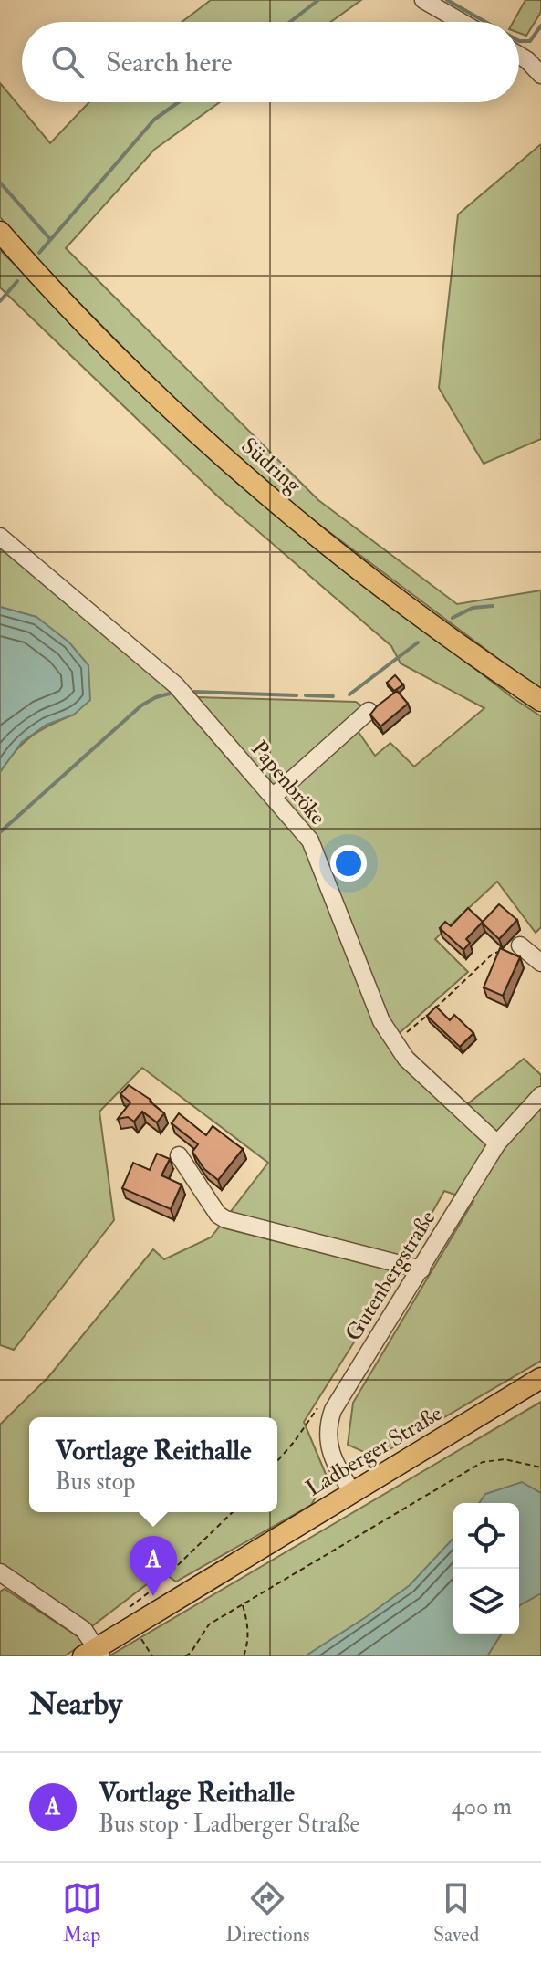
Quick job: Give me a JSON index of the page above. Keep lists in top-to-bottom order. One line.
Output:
{"streets":{"main road":["Südring","Ladberger Straße"],"street":["Papenbröke","Gutenbergstraße"]},"crossings":[["Papenbröke","Gutenbergstraße"],["Gutenbergstraße","Ladberger Straße"]],"page":{"search":"Search here","popup":["Vortlage Reithalle","Bus stop"],"pins":"A","heading":"Nearby","list":[{"mark":"A","name":"Vortlage Reithalle","note":"Bus stop · Ladberger Straße","value":"400 m"}],"nav":["Map","Directions","Saved"]}}
